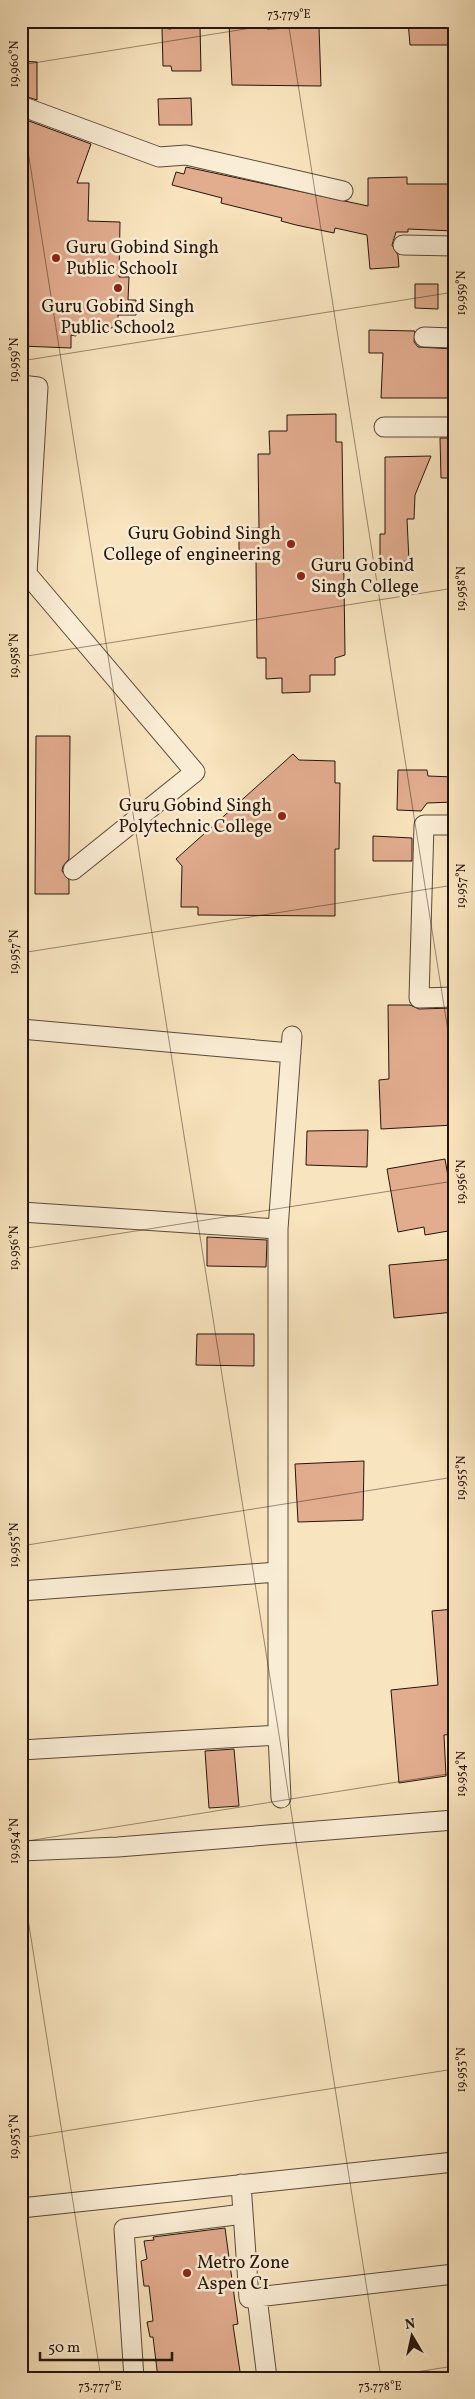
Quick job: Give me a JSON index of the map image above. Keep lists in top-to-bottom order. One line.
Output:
{"places":["Guru Gobind Singh Public School1","Guru Gobind Singh Public School2","Guru Gobind Singh College of engineering","Guru Gobind Singh College","Guru Gobind Singh Polytechnic College","Metro Zone Aspen C1"],"scale_bar":"50 m","north":"top","coordinates":["73.779°E","19.960°N","19.959°N","19.958°N","19.957°N","19.956°N","19.955°N","19.954°N","19.953°N","73.777°E","73.778°E"]}
